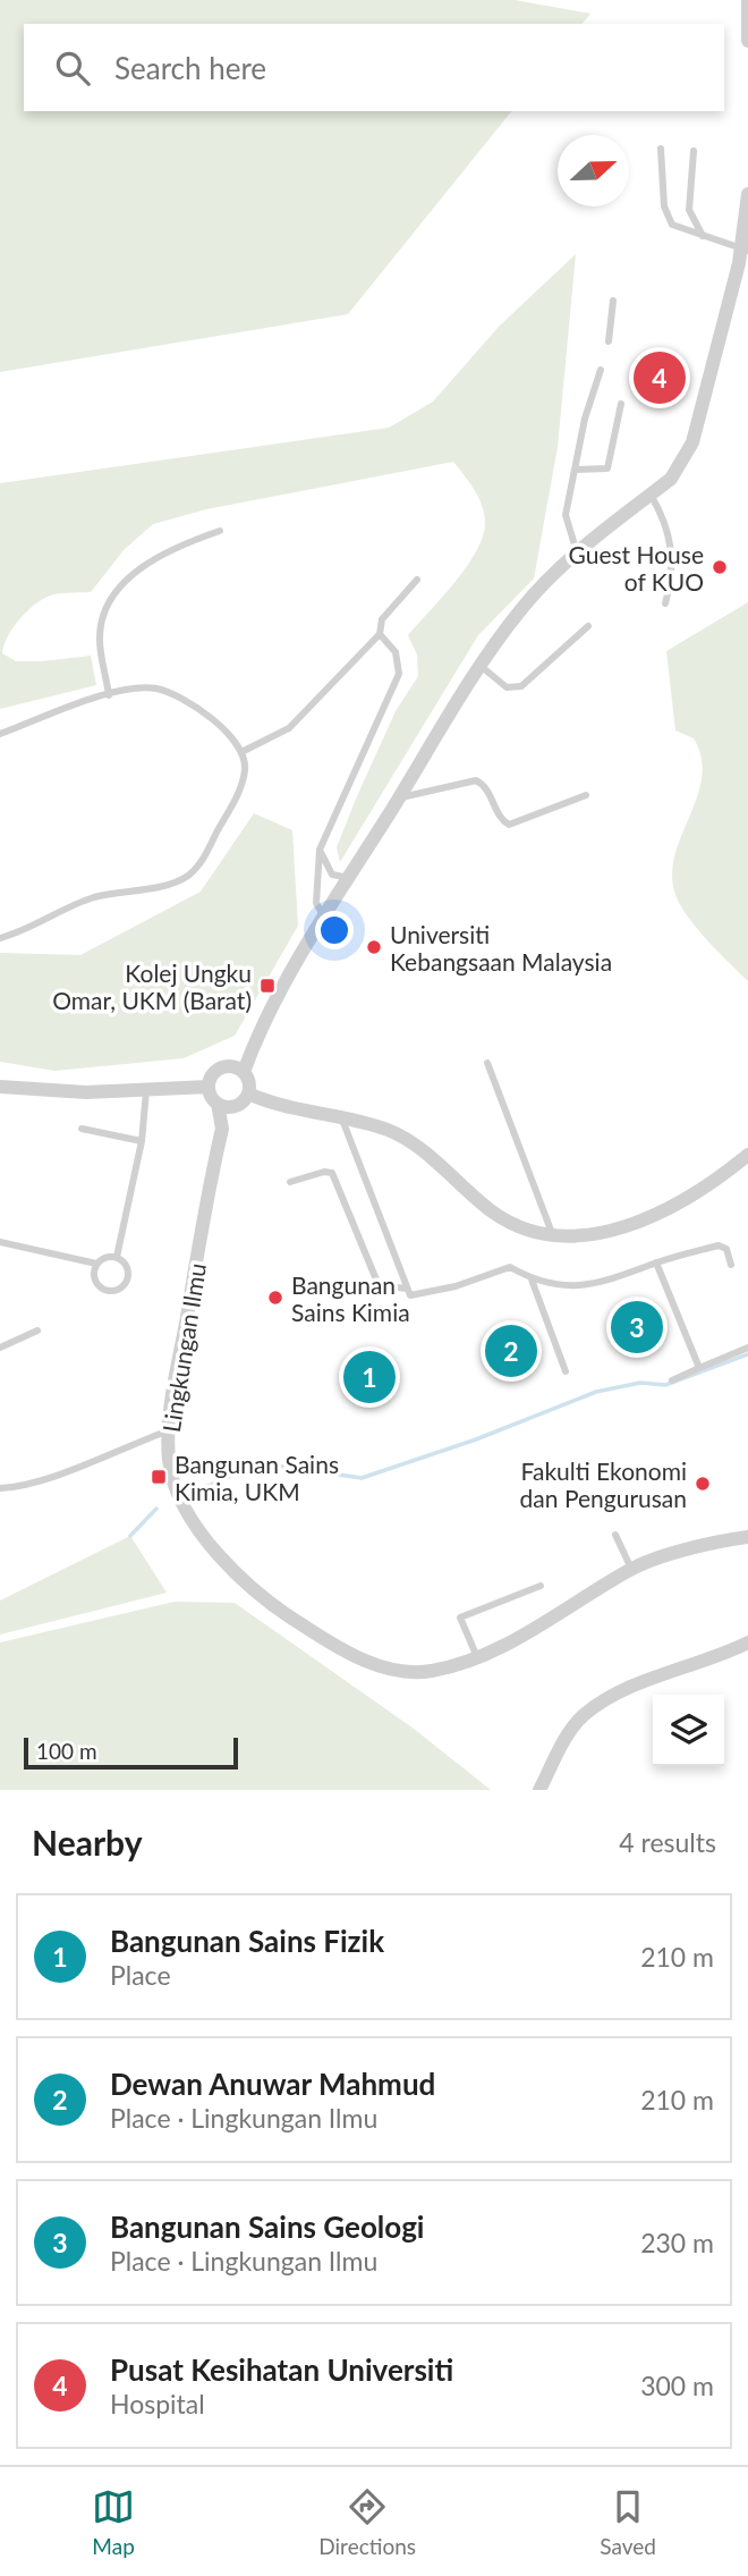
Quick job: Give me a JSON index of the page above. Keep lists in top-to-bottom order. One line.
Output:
{"streets":{"street":["Lingkungan Ilmu"]},"places":{"other":["Guest House of KUO","Universiti Kebangsaan Malaysia","Bangunan Sains Kimia","Fakulti Ekonomi dan Pengurusan"],"transit":["Kolej Ungku Omar, UKM (Barat)","Bangunan Sains Kimia, UKM"]},"scale_bar":"100 m","north":"right","page":{"search":"Search here","pins":["4","3","2","1"],"scale":"100 m","heading":["Nearby","4 results"],"list":[{"mark":"1","name":"Bangunan Sains Fizik","note":"Place","value":"210 m"},{"mark":"2","name":"Dewan Anuwar Mahmud","note":"Place · Lingkungan Ilmu","value":"210 m"},{"mark":"3","name":"Bangunan Sains Geologi","note":"Place · Lingkungan Ilmu","value":"230 m"},{"mark":"4","name":"Pusat Kesihatan Universiti","note":"Hospital","value":"300 m"}],"nav":["Map","Directions","Saved"]}}
